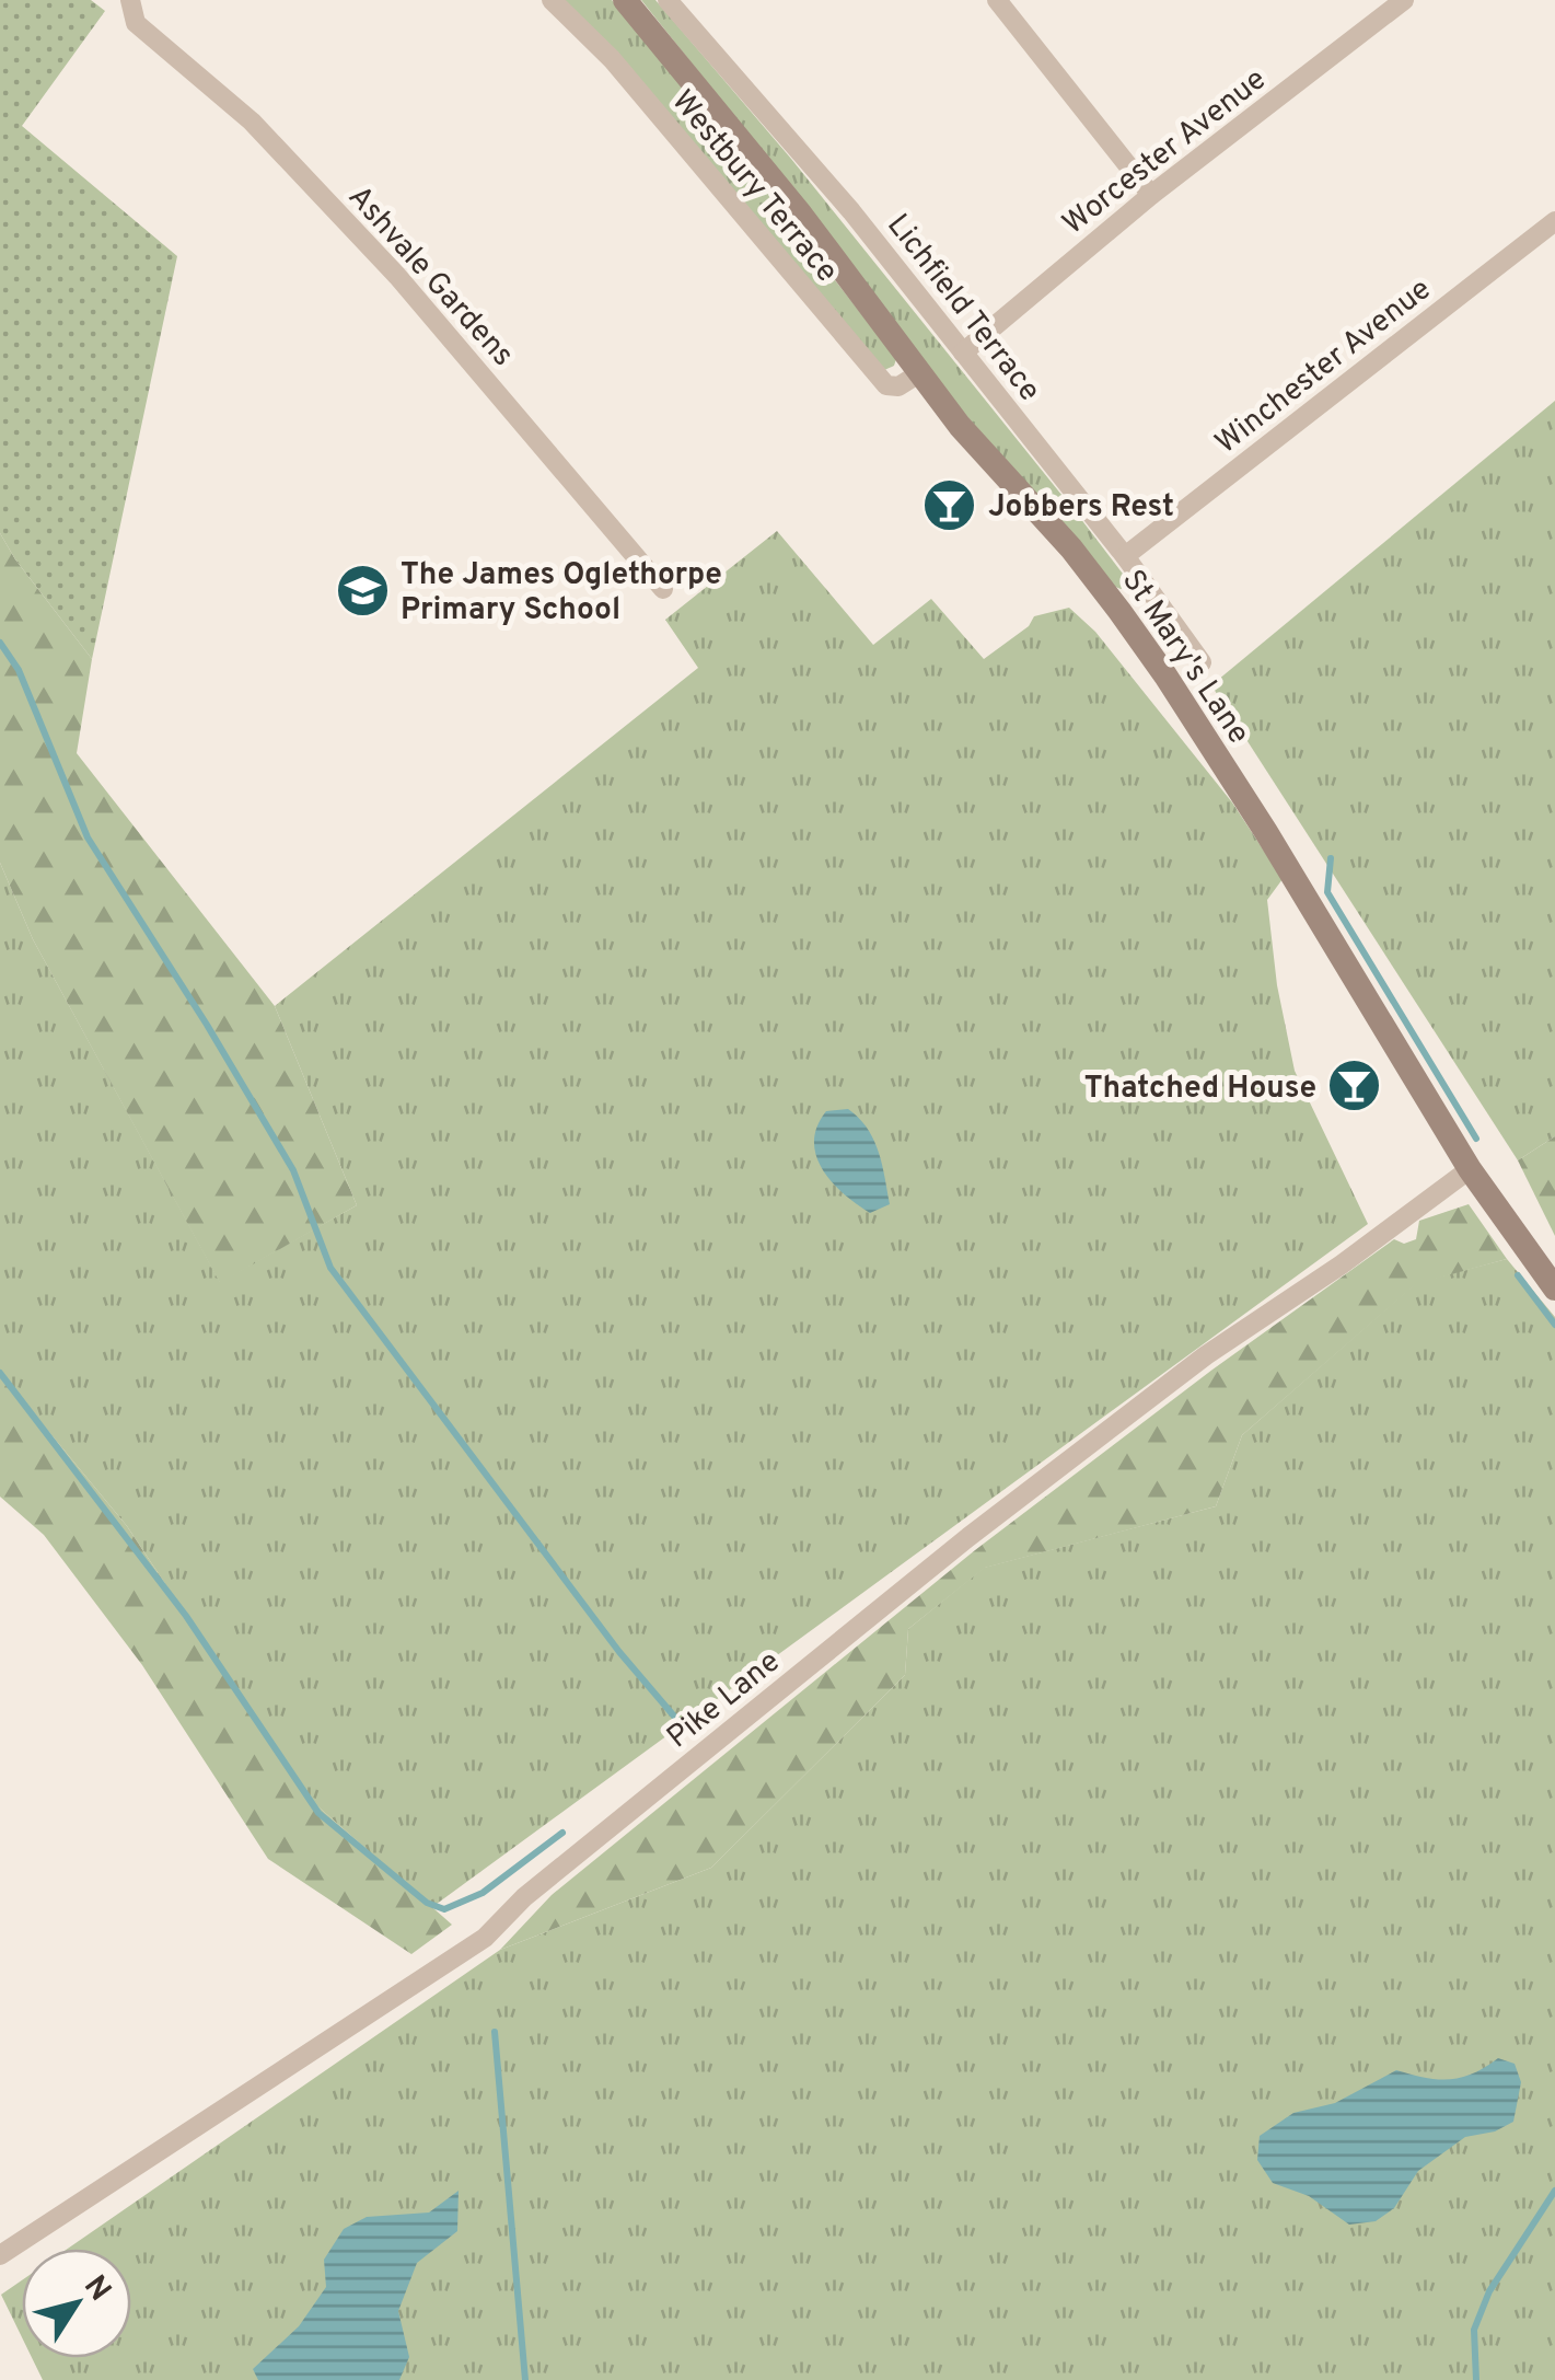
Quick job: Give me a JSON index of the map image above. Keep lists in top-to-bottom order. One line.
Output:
{"streets":{"main road":["St Mary's Lane"],"street":["Worcester Avenue","Westbury Terrace","Ashvale Gardens","Lichfield Terrace","Winchester Avenue","Pike Lane"]},"crossings":[["Worcester Avenue","Lichfield Terrace"],["Westbury Terrace","St Mary's Lane"],["Lichfield Terrace","Winchester Avenue"],["St Mary's Lane","Pike Lane"]],"places":{"bar":["Jobbers Rest","Thatched House"],"school or university":["The James Oglethorpe Primary School"]},"north":"top right"}
